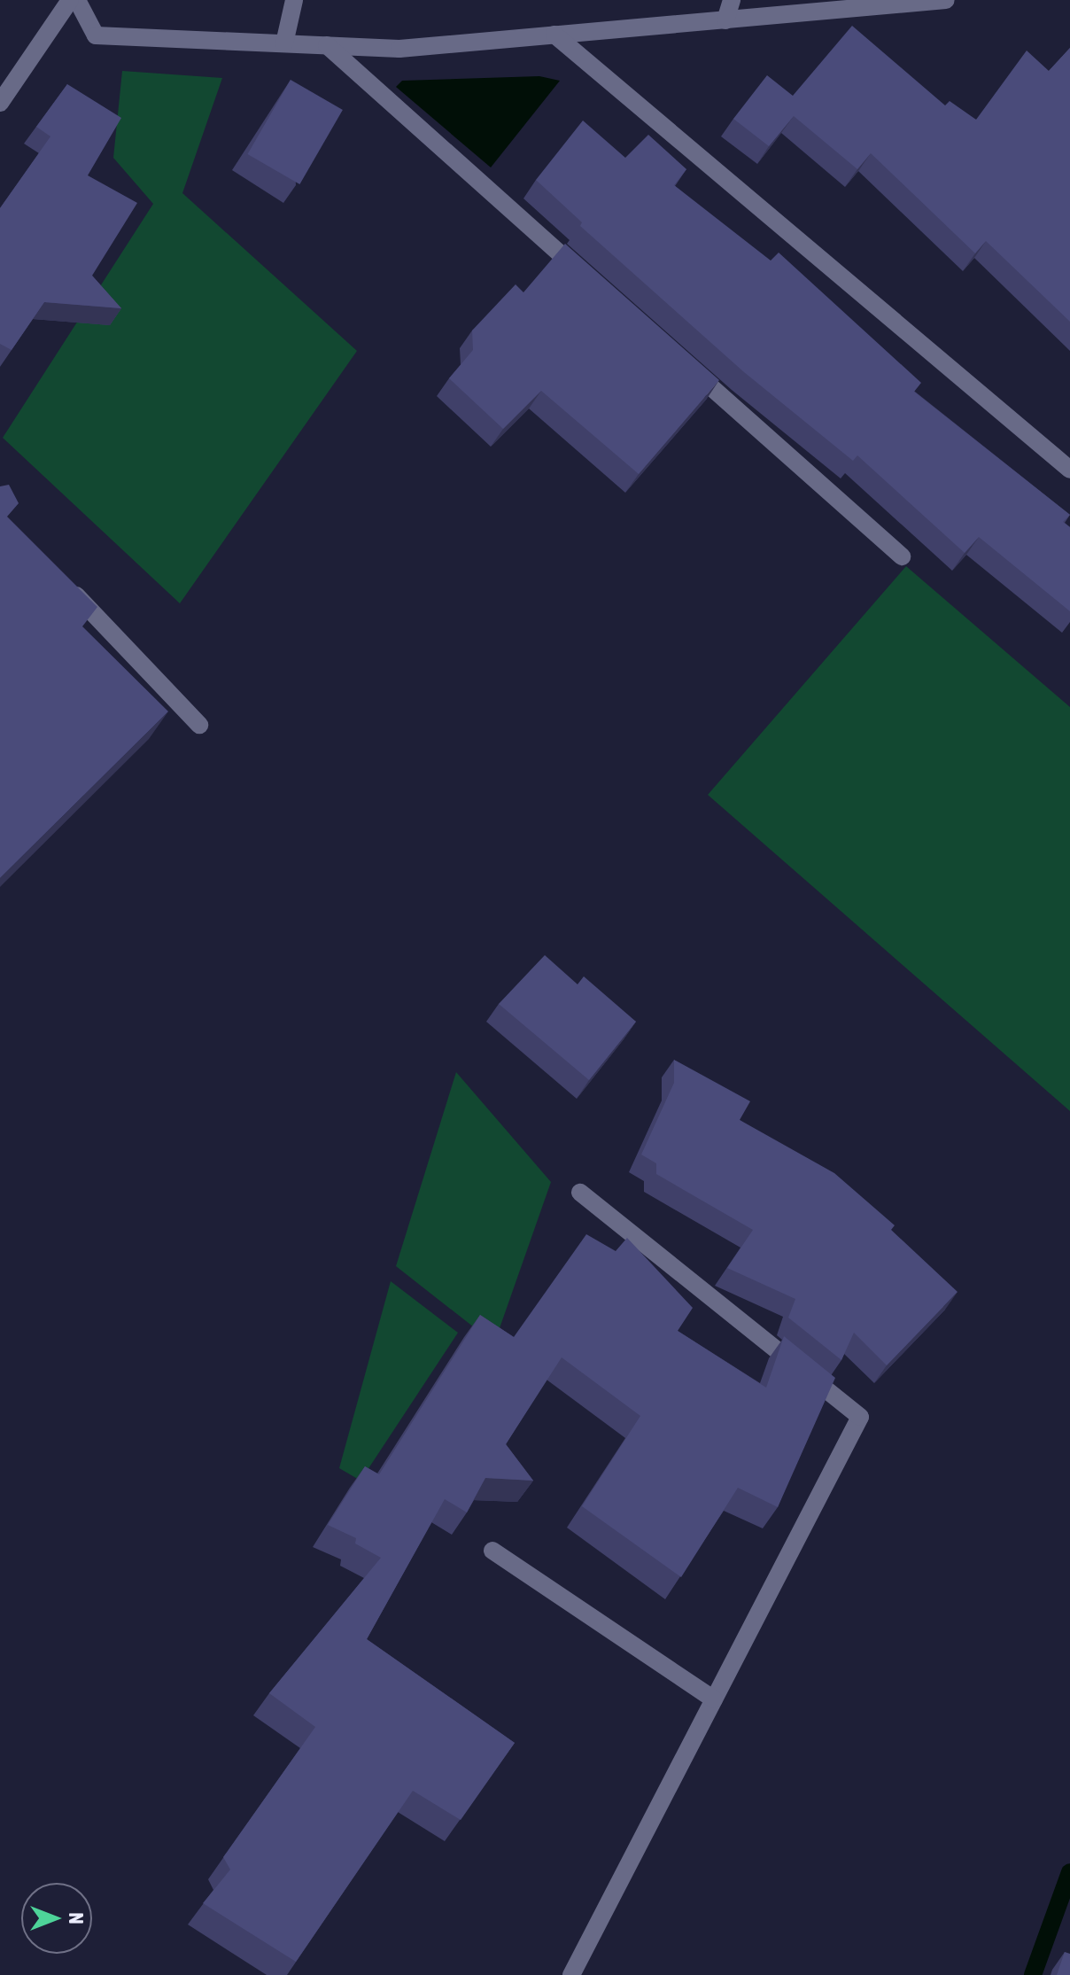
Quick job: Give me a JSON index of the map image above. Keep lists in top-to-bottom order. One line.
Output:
{"north":"right"}
